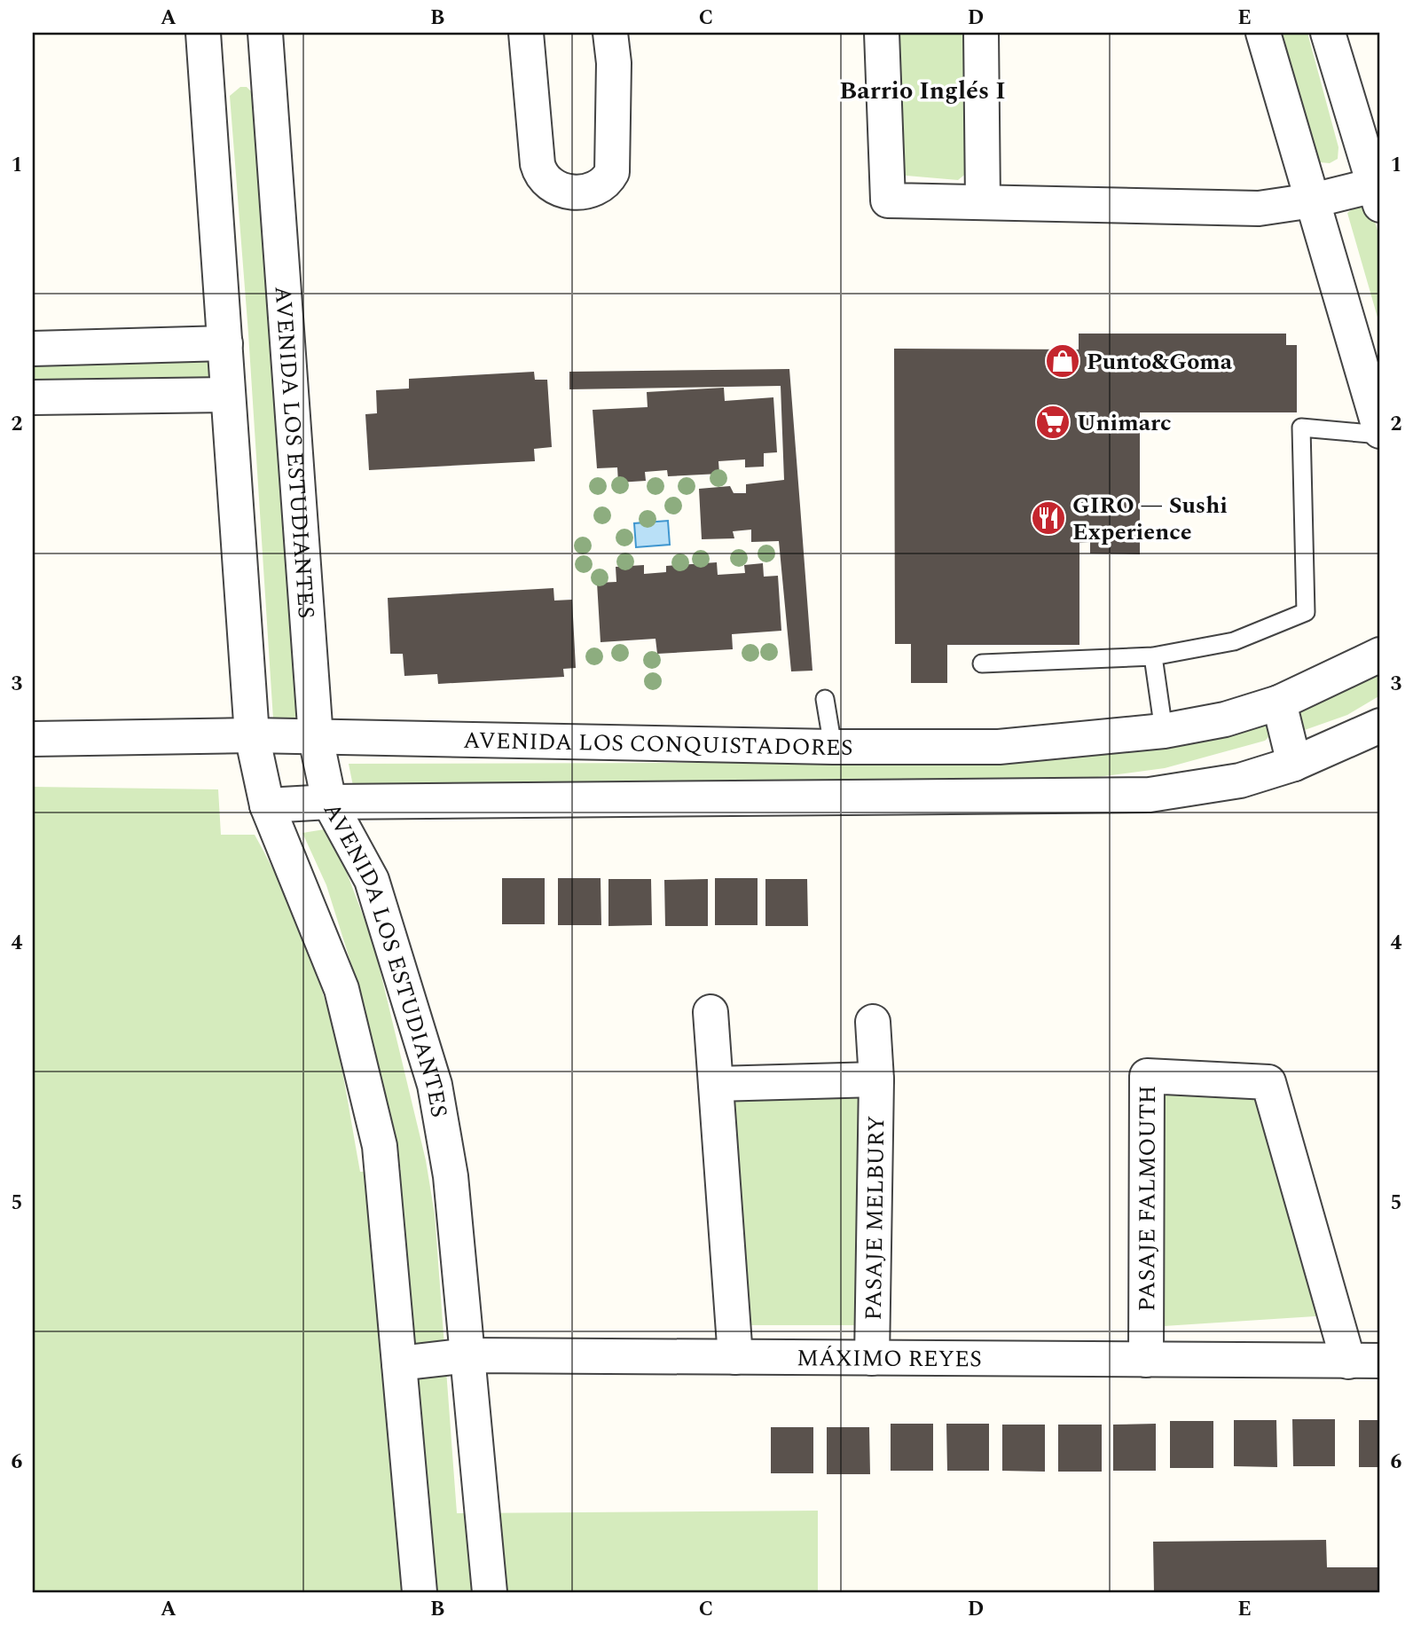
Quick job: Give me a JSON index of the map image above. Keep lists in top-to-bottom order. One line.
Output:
{"streets":{"street":["AVENIDA LOS ESTUDIANTES","AVENIDA LOS CONQUISTADORES","PASAJE FALMOUTH","PASAJE MELBURY","MÁXIMO REYES"]},"crossings":[["AVENIDA LOS ESTUDIANTES","AVENIDA LOS CONQUISTADORES"],["AVENIDA LOS ESTUDIANTES","MÁXIMO REYES"],["PASAJE FALMOUTH","MÁXIMO REYES"],["PASAJE MELBURY","MÁXIMO REYES"]],"districts":["Barrio Inglés I"],"places":{"shop":["Punto&Goma"],"supermarket":["Unimarc"],"restaurant":["GIRO — Sushi Experience"]},"grid":{"columns":["A","B","C","D","E"],"rows":["1","2","3","4","5","6"]}}
